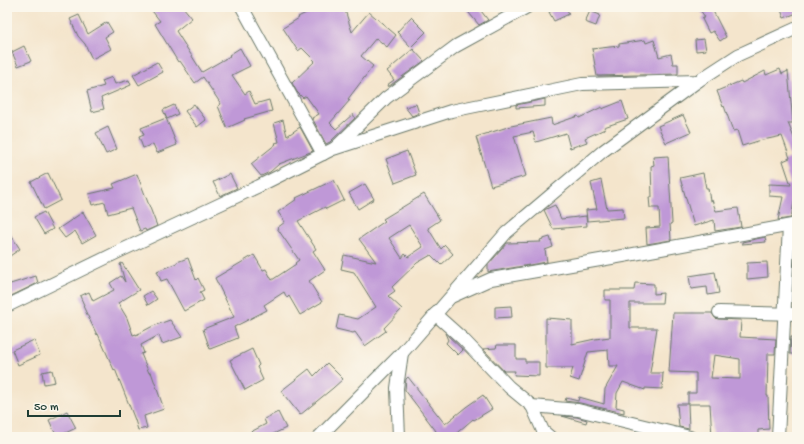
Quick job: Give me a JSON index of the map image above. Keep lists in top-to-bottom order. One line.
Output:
{"scale_bar":"50 m"}
